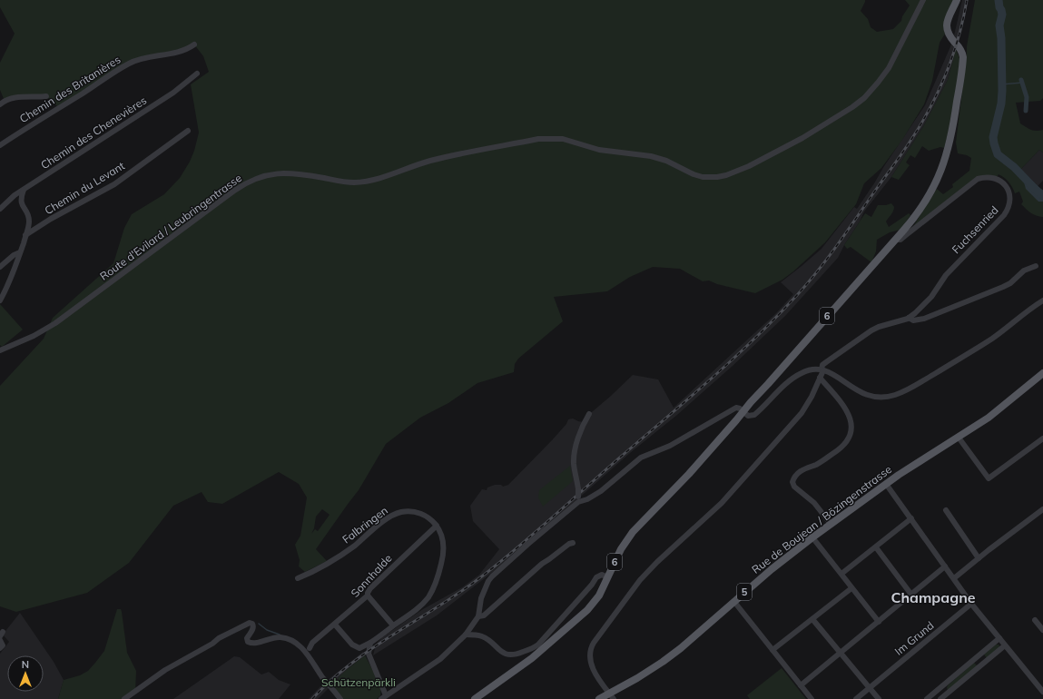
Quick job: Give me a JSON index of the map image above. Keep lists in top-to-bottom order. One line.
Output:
{"streets":{"main road":["6","Rue de Boujean / Bözingenstrasse","5"],"street":["Chemin des Britanières","Chemin des Chenevières","Chemin du Levant","Route d'Evilard / Leubringentrasse","Fuchsenried","Falbringen","Sonnhalde","Im Grund"]},"crossings":[["Fuchsenried","6"],["Falbringen","Sonnhalde"]],"districts":["Champagne"],"parks":["Schützenpärkli"],"north":"top"}
